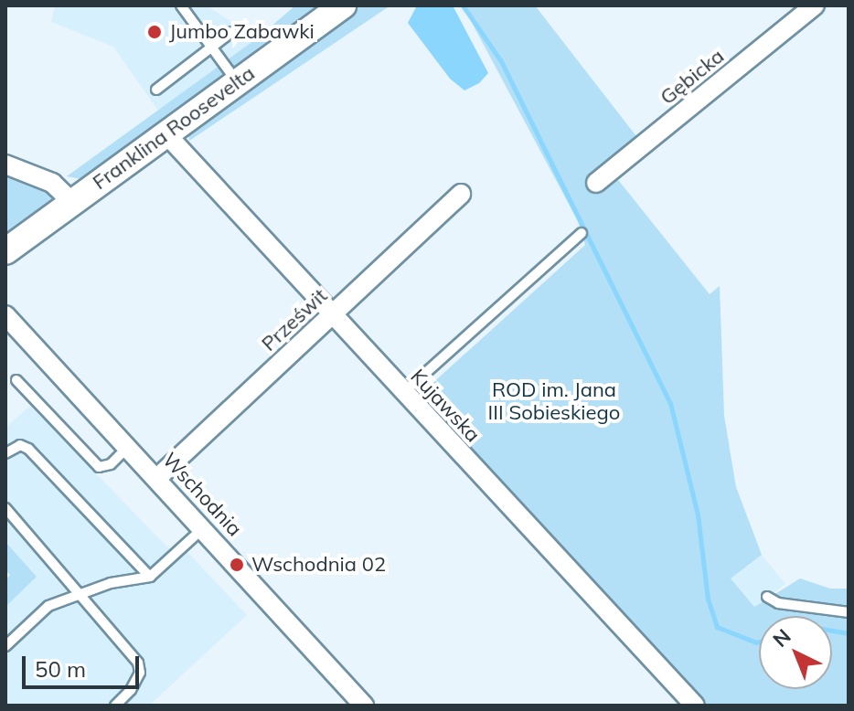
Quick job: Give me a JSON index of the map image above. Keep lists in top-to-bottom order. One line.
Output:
{"streets":{"street":["Gębicka","Franklina Roosevelta","Prześwit","Kujawska","Wschodnia"]},"crossings":[["Franklina Roosevelta","Kujawska"],["Prześwit","Kujawska"],["Prześwit","Wschodnia"]],"parks":["ROD im. Jana III Sobieskiego"],"places":["Jumbo Zabawki","Wschodnia 02"],"scale_bar":"50 m","north":"top left"}
